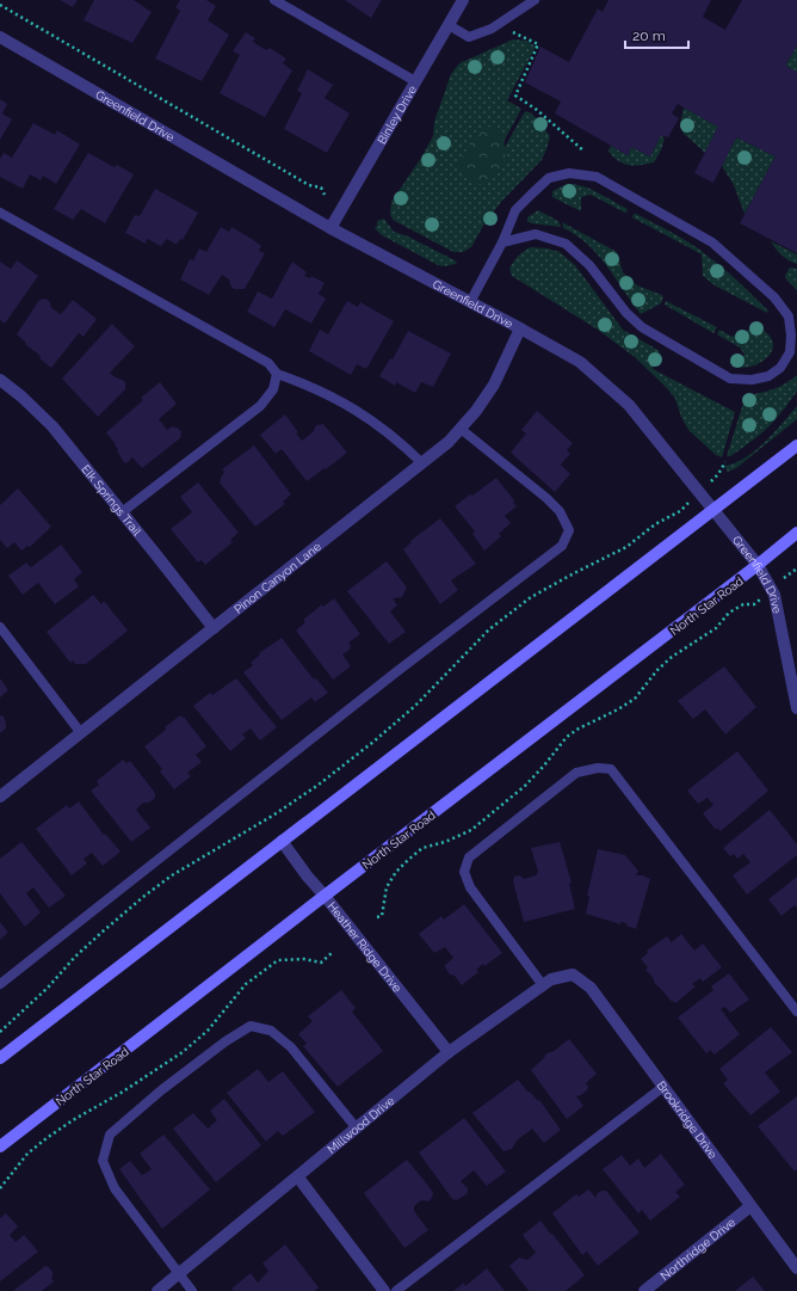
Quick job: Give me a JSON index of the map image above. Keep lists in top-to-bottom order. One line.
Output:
{"streets":{"main road":["North Star Road"],"street":["Binley Drive","Greenfield Drive","Elk Springs Trail","Pinon Canyon Lane","Heather Ridge Drive","Brookridge Drive","Millwood Drive","Northridge Drive"]},"crossings":[["Binley Drive","Greenfield Drive"],["Greenfield Drive","Pinon Canyon Lane"],["Greenfield Drive","North Star Road"],["Elk Springs Trail","Pinon Canyon Lane"],["North Star Road","Heather Ridge Drive"],["Heather Ridge Drive","Millwood Drive"],["Brookridge Drive","Millwood Drive"],["Brookridge Drive","Northridge Drive"]],"scale_bar":"20 m"}
